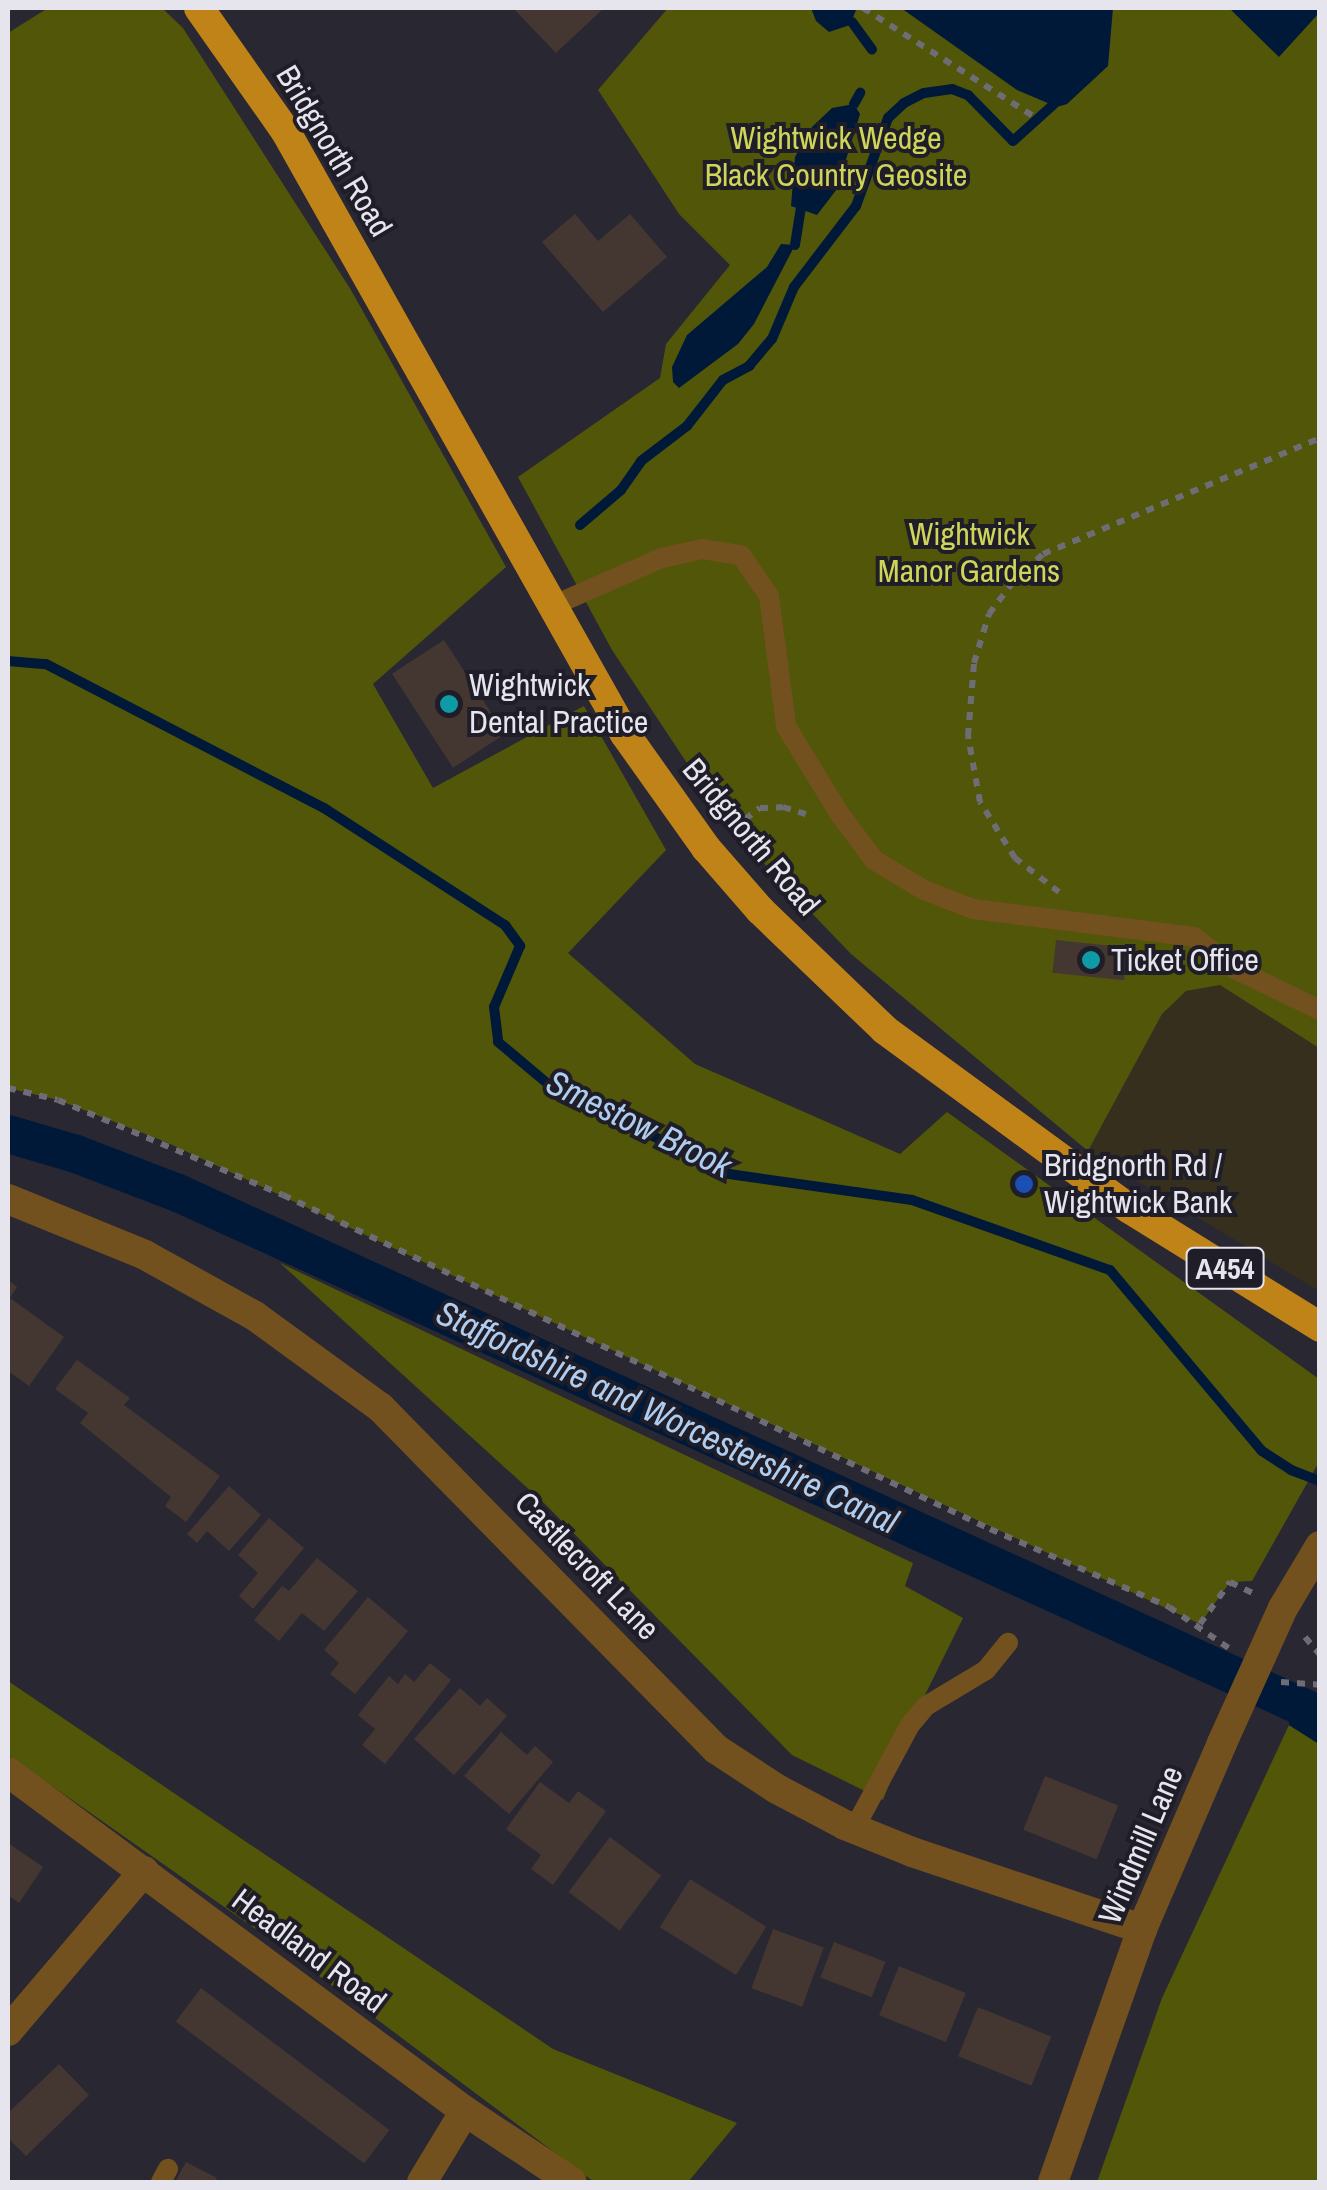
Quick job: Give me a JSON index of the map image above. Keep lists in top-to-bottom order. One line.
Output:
{"streets":{"highway":["Bridgnorth Road","A454"],"street":["Castlecroft Lane","Windmill Lane","Headland Road"]},"crossings":[["Castlecroft Lane","Windmill Lane"]],"water":["Smestow Brook","Staffordshire and Worcestershire Canal"],"parks":["Wightwick Wedge Black Country Geosite","Wightwick Manor Gardens"],"places":["Wightwick Dental Practice","Ticket Office","Bridgnorth Rd / Wightwick Bank"]}
